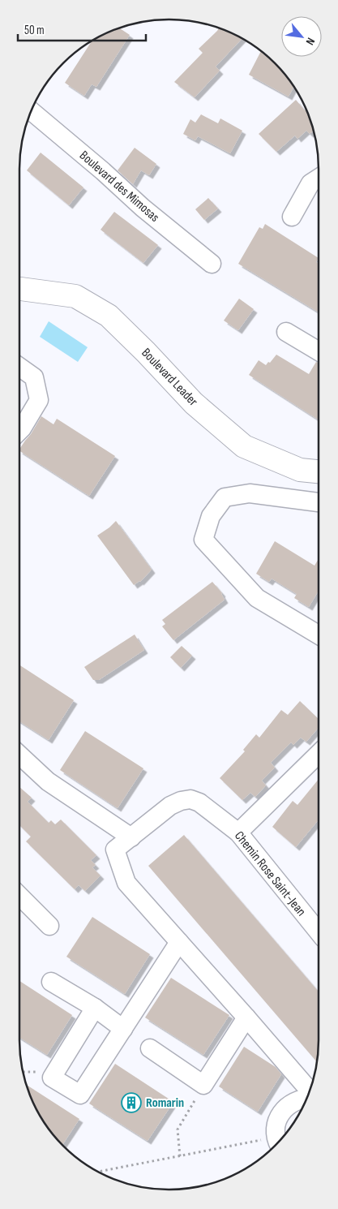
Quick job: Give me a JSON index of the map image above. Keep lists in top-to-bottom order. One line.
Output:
{"streets":{"street":["Boulevard des Mimosas","Boulevard Leader","Chemin Rose Saint-Jean"]},"places":{"building":["Romarin"]},"scale_bar":"50 m","north":"bottom right"}
